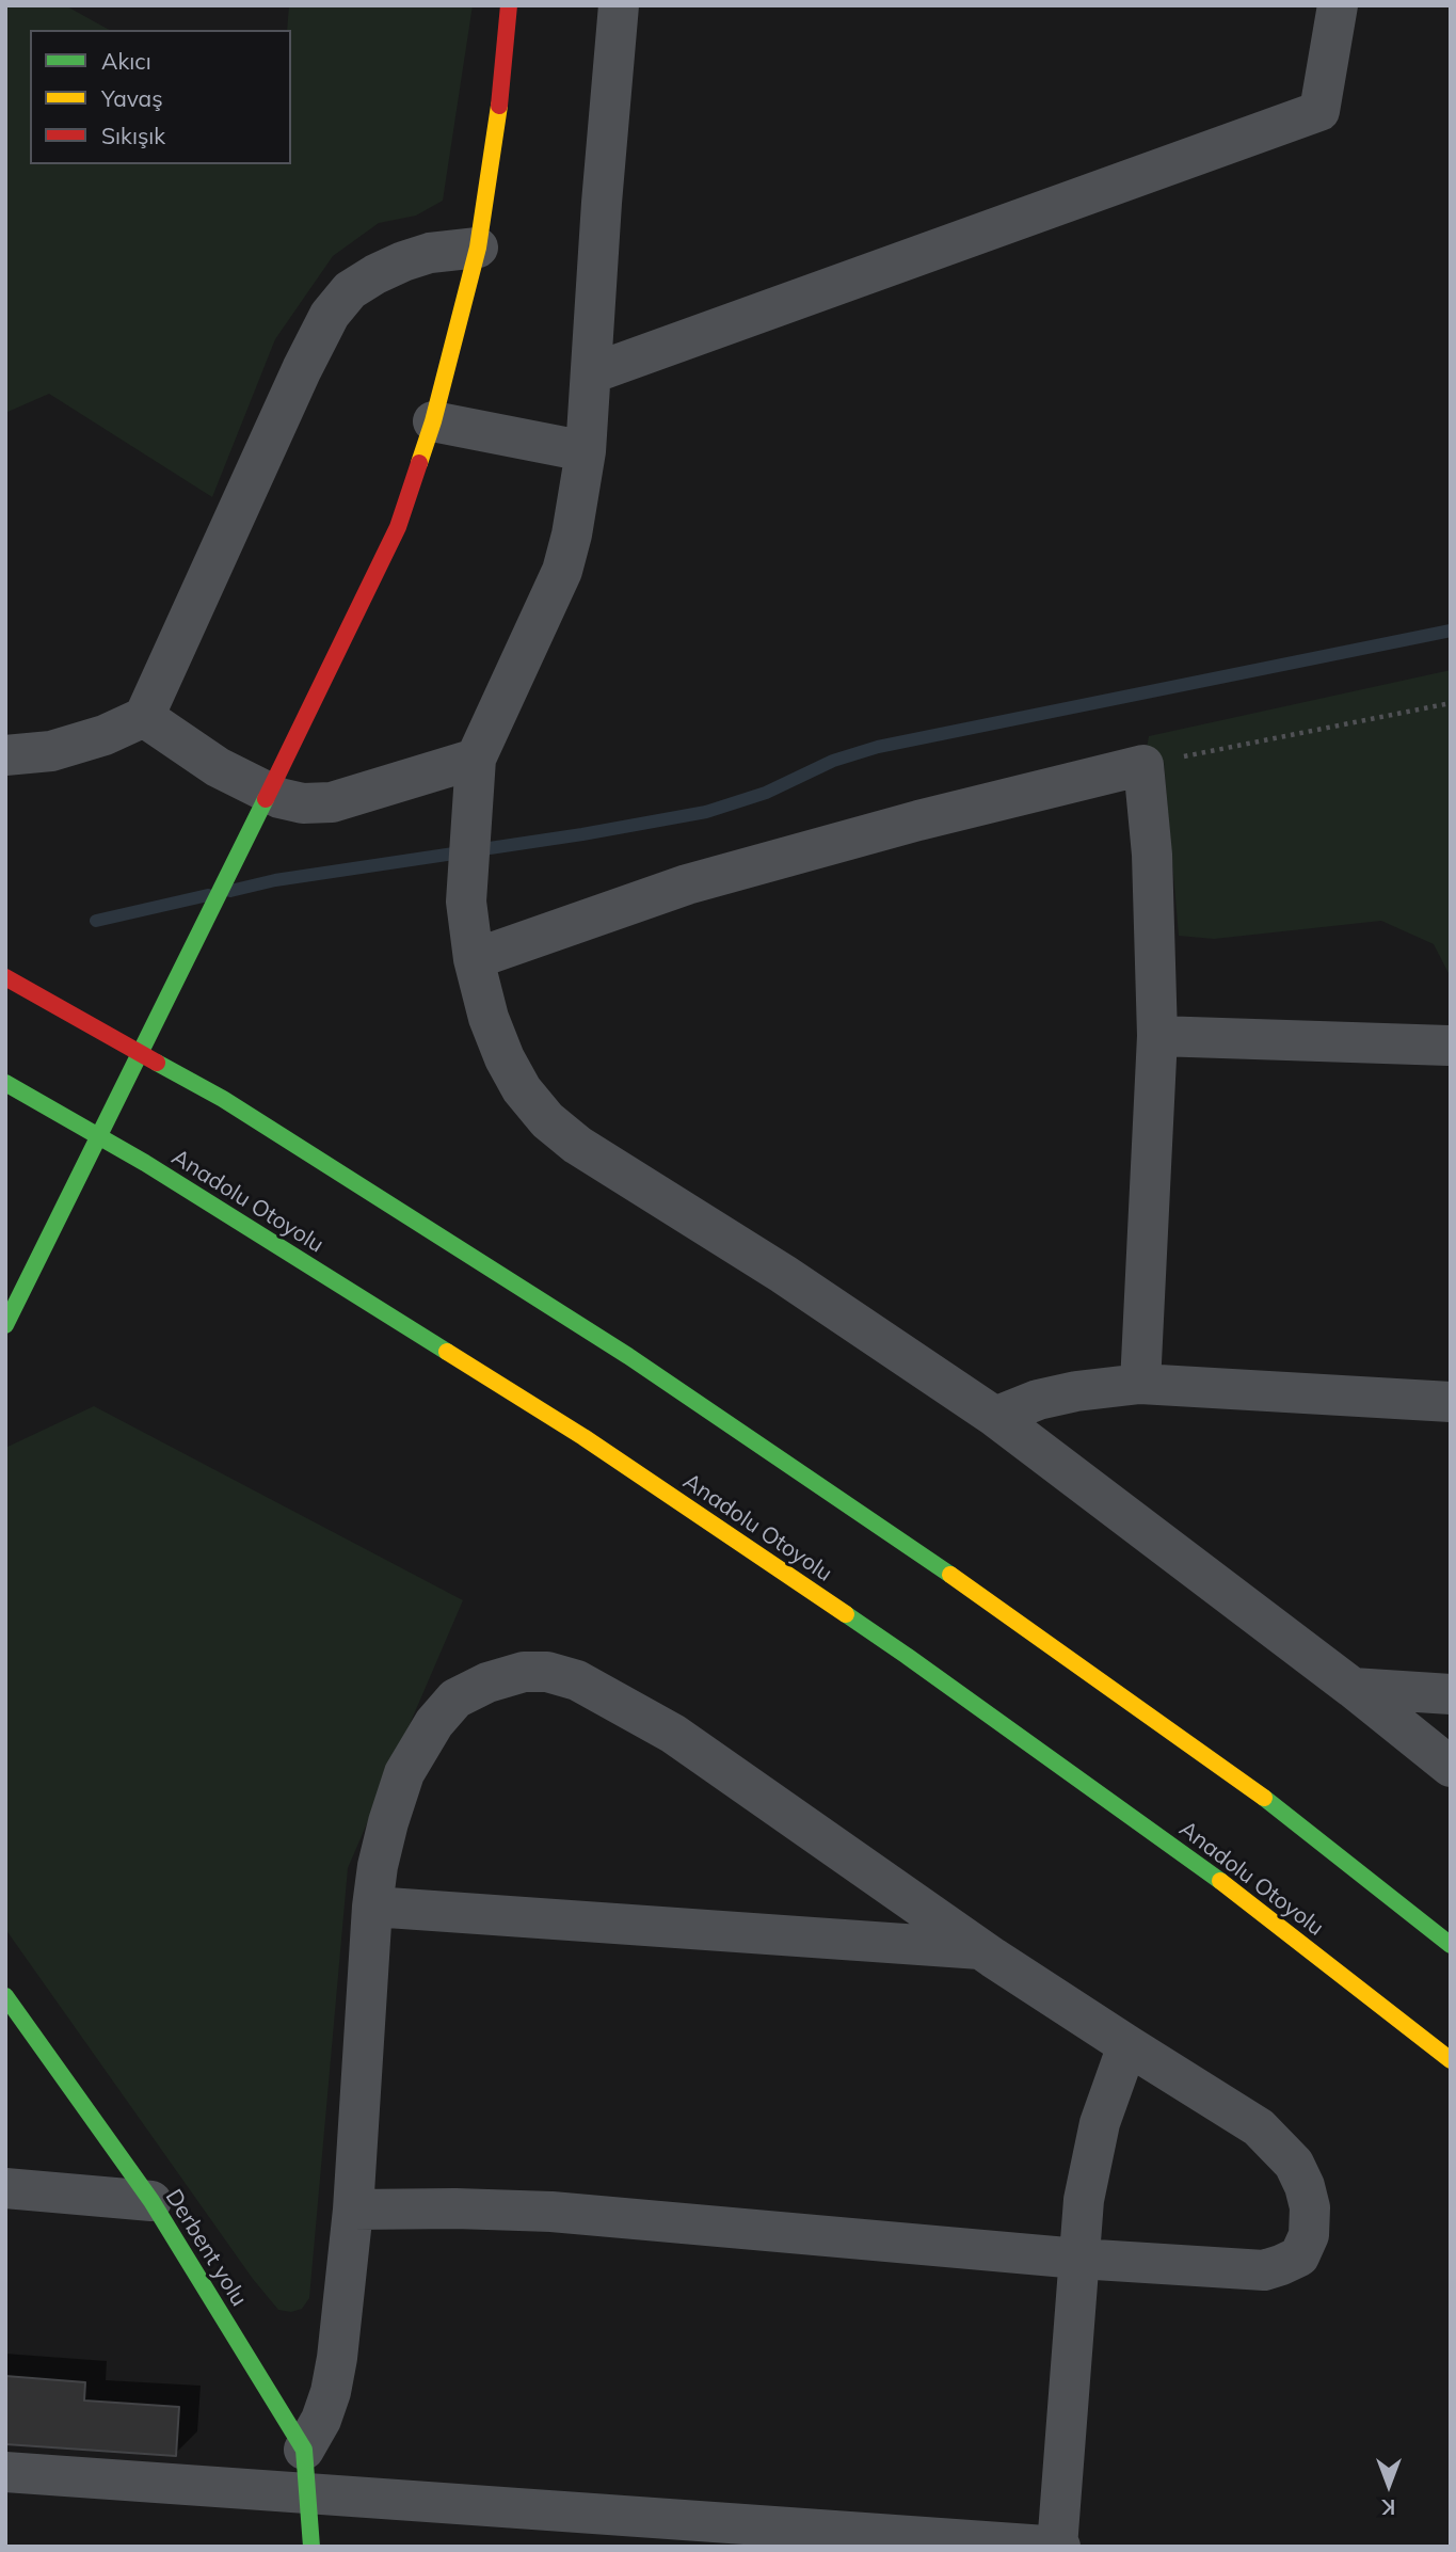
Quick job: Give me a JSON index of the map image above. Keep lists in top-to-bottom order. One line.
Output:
{"streets":{"main road":["Anadolu Otoyolu","Derbent yolu"]},"legend":["Akıcı","Yavaş","Sıkışık"],"north":"bottom"}
